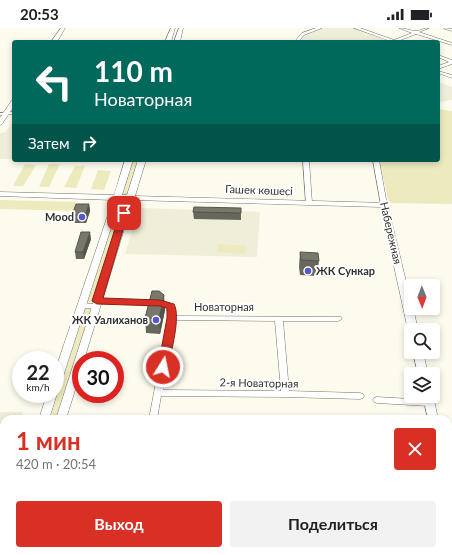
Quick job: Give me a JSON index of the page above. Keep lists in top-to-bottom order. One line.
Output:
{"streets":{"main road":["Гашек көшесі","Набережная"],"street":["Новаторная","2-я Новаторная"]},"crossings":[["Гашек көшесі","Набережная"]],"places":["Mood","ЖК Сункар","ЖК Уалиханов"],"north":"bottom","page":{"status":"20:53","turn":["110 m","Новаторная"],"then":"Затем","speed":"22 km/h","limit":"30","heading":["1 мин","420 m · 20:54"],"buttons":["Выход","Поделиться"]}}
